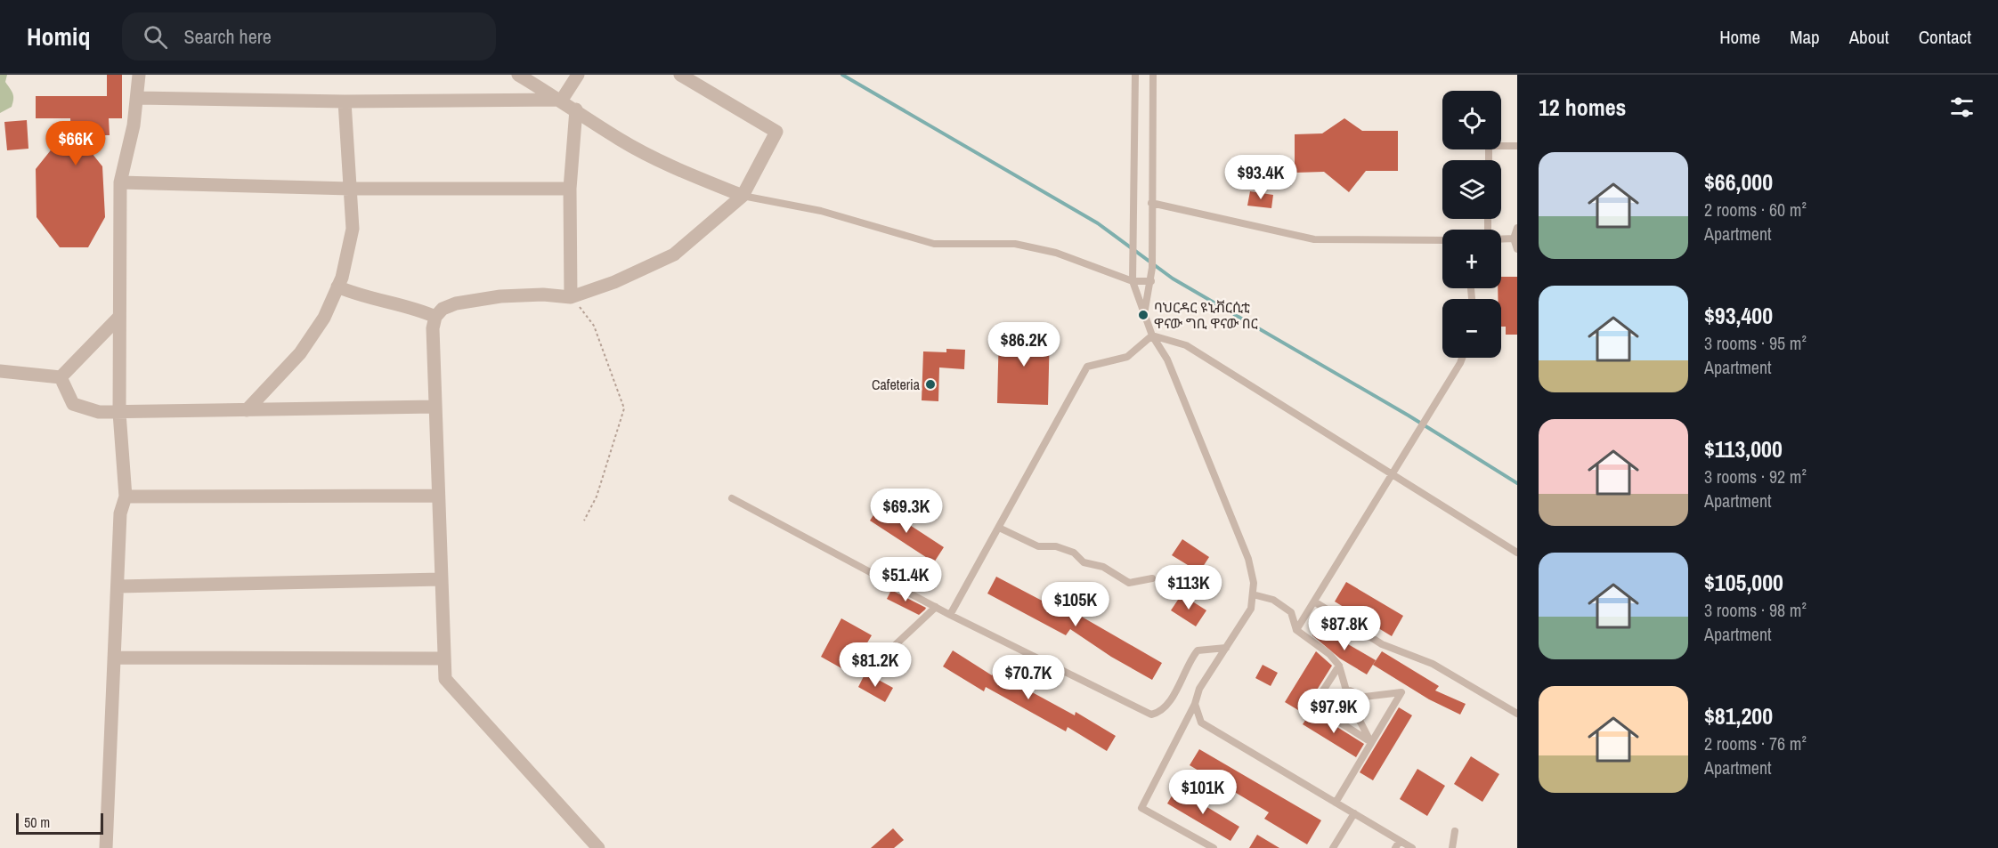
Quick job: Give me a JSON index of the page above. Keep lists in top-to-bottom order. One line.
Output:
{"places":["ባህርዳር ዩኒቭርሲቲ ዋናው ግቢ ዋናው በር","Cafeteria"],"scale_bar":"50 m","page":{"header":"Homiq","search":"Search here","nav":["Home","Map","About","Contact"],"heading":"12 homes","map_buttons":["+","−"],"price":["$66K","$93.4K","$86.2K","$69.3K","$51.4K","$113K","$105K","$87.8K","$81.2K","$70.7K","$97.9K","$101K"],"list":[{"name":"$66,000","note":"2 rooms · 60 m² · Apartment"},{"name":"$93,400","note":"3 rooms · 95 m² · Apartment"},{"name":"$113,000","note":"3 rooms · 92 m² · Apartment"},{"name":"$105,000","note":"3 rooms · 98 m² · Apartment"},{"name":"$81,200","note":"2 rooms · 76 m² · Apartment"}],"scale":"50 m"}}
